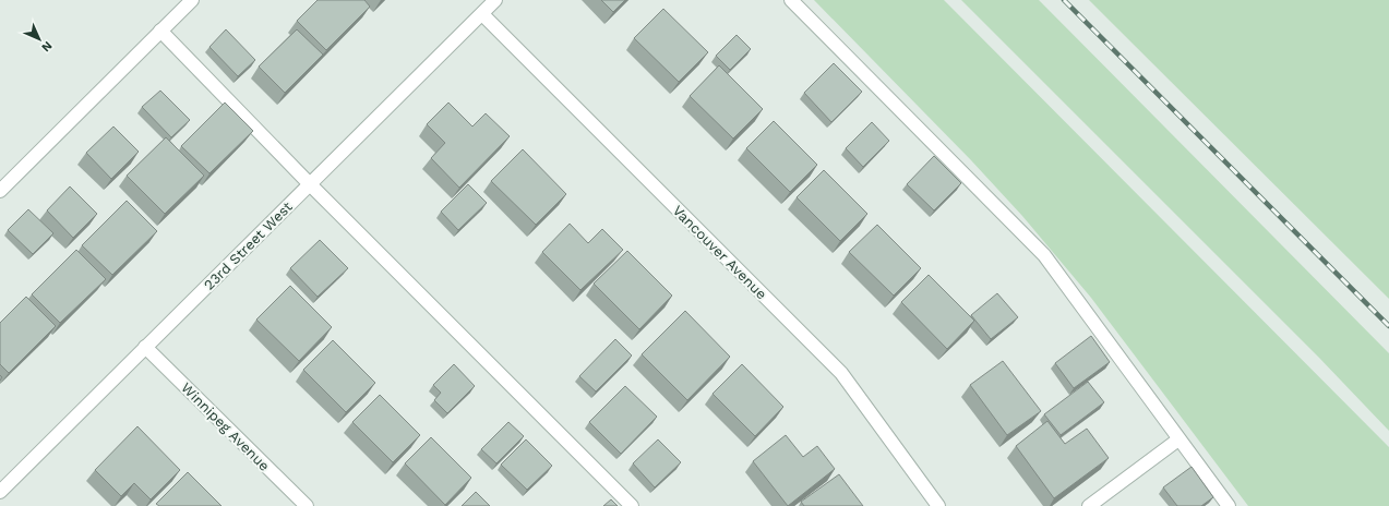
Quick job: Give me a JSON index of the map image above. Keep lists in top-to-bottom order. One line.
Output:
{"streets":{"street":["23rd Street West","Vancouver Avenue","Winnipeg Avenue"]},"crossings":[["23rd Street West","Vancouver Avenue"],["23rd Street West","Winnipeg Avenue"]],"north":"bottom right"}
